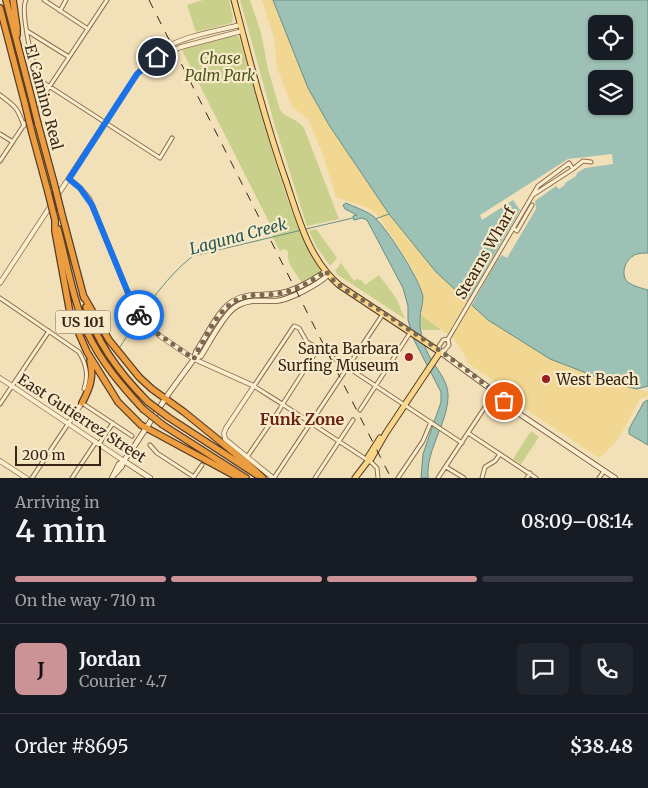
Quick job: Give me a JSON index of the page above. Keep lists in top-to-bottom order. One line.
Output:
{"streets":{"highway":["El Camino Real","US 101"],"main road":["East Gutierrez Street"],"street":["Stearns Wharf"]},"districts":["Funk Zone"],"water":["Laguna Creek"],"parks":["Chase Palm Park"],"places":["Santa Barbara Surfing Museum","West Beach"],"scale_bar":"200 m","page":{"scale":"200 m","heading":["4 min","Arriving in","08:09–08:14"],"panel":["Jordan","Courier · 4.7","Order #8695","$38.48"],"bar":"On the way · 710 m","round":"J"}}
